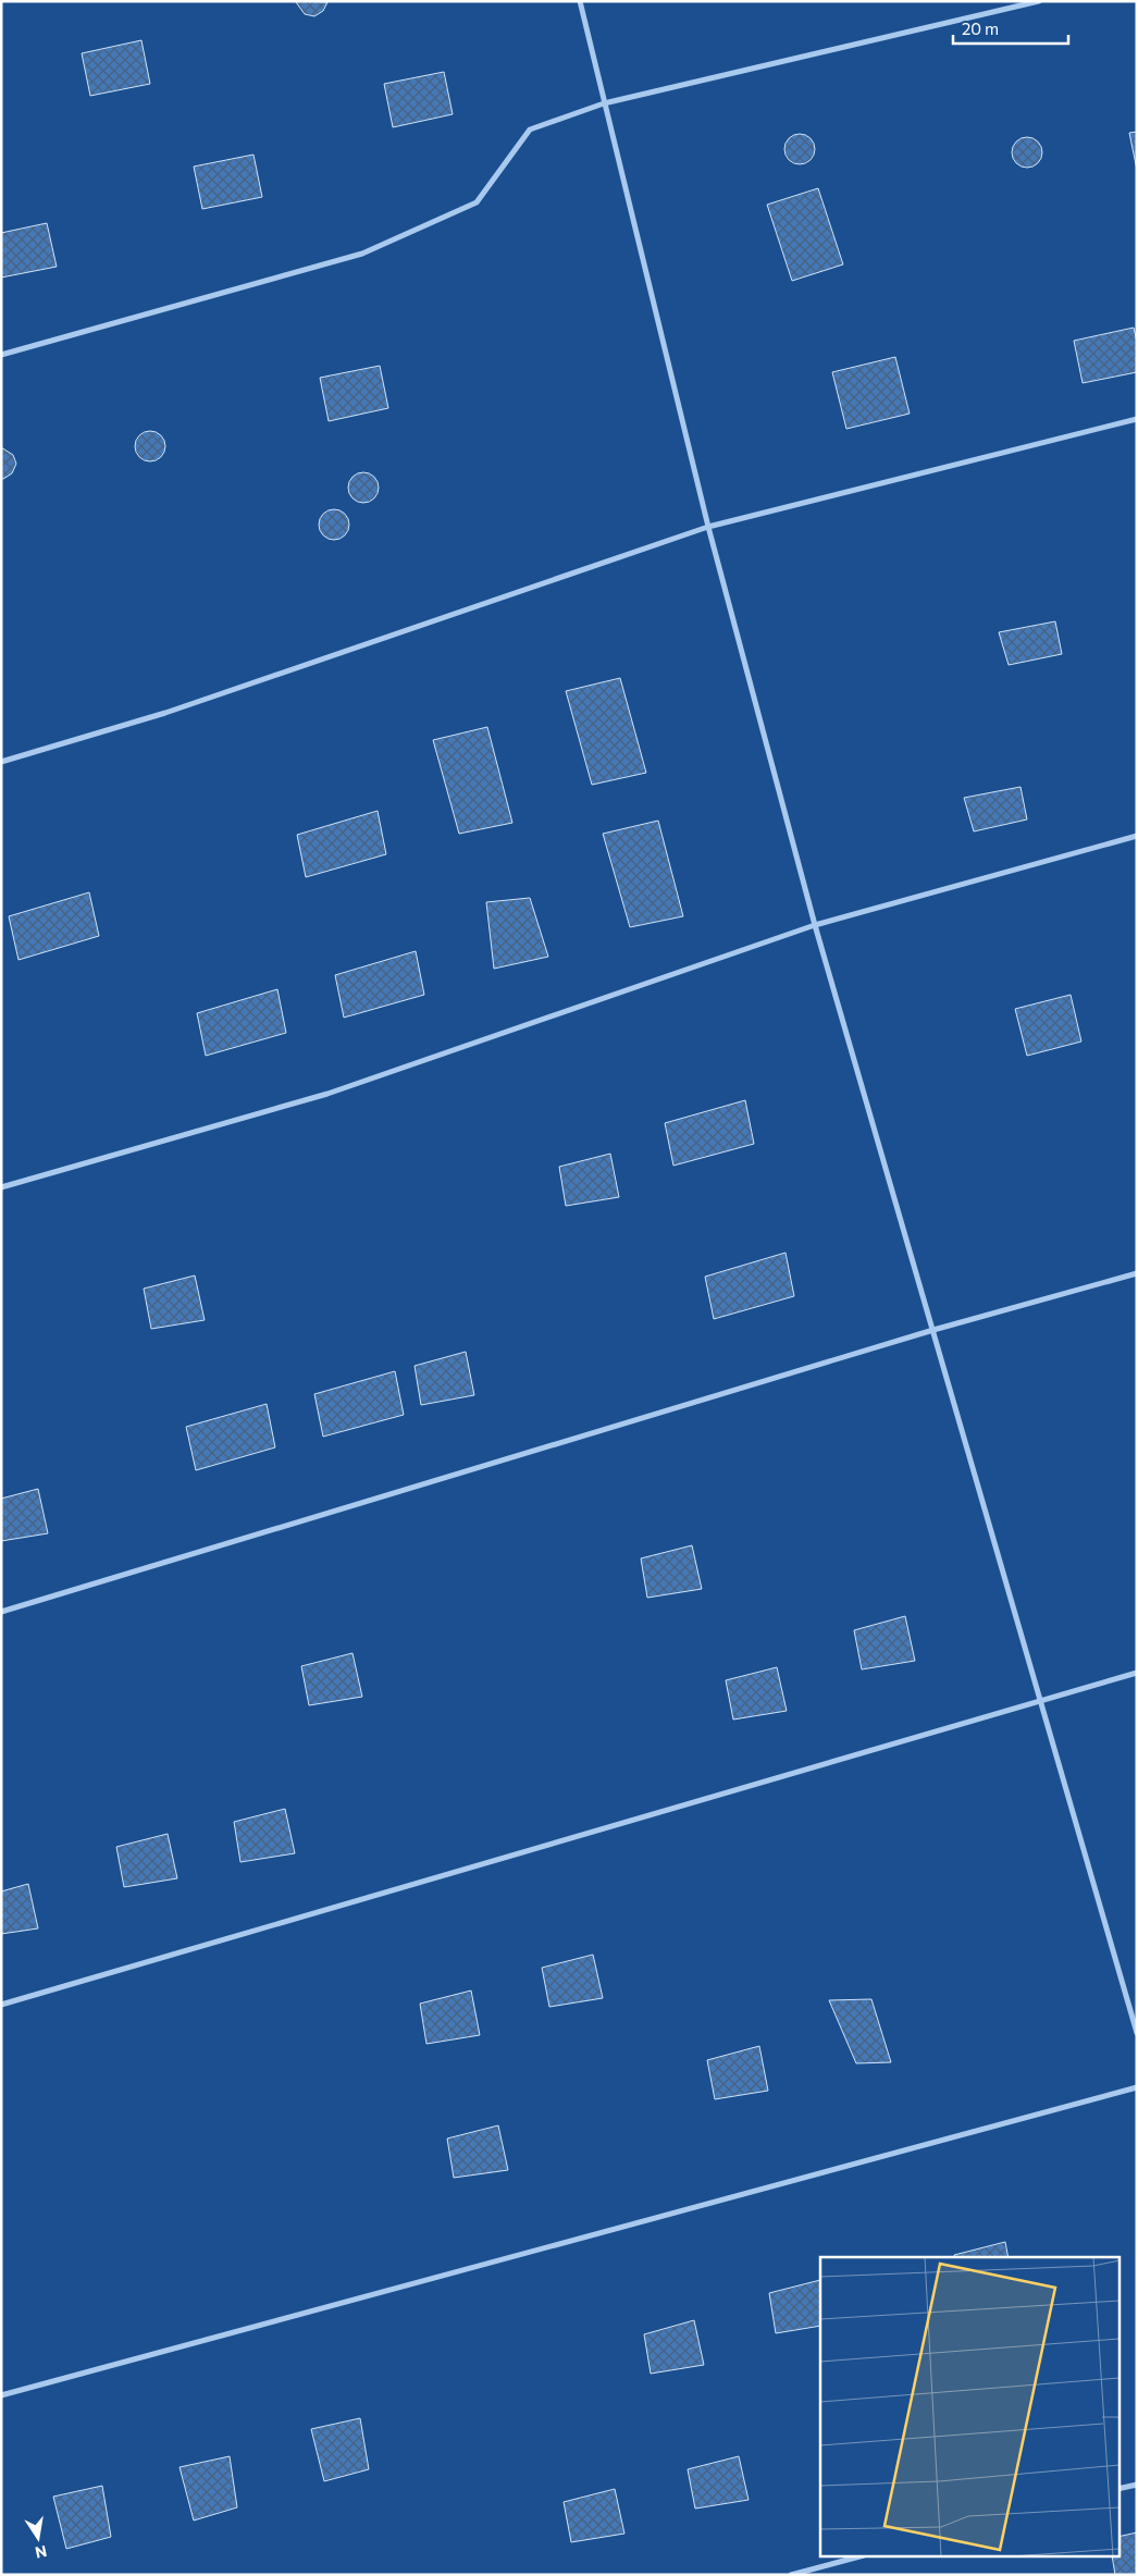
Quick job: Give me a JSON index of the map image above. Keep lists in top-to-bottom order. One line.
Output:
{"scale_bar":"20 m","north":"bottom"}
